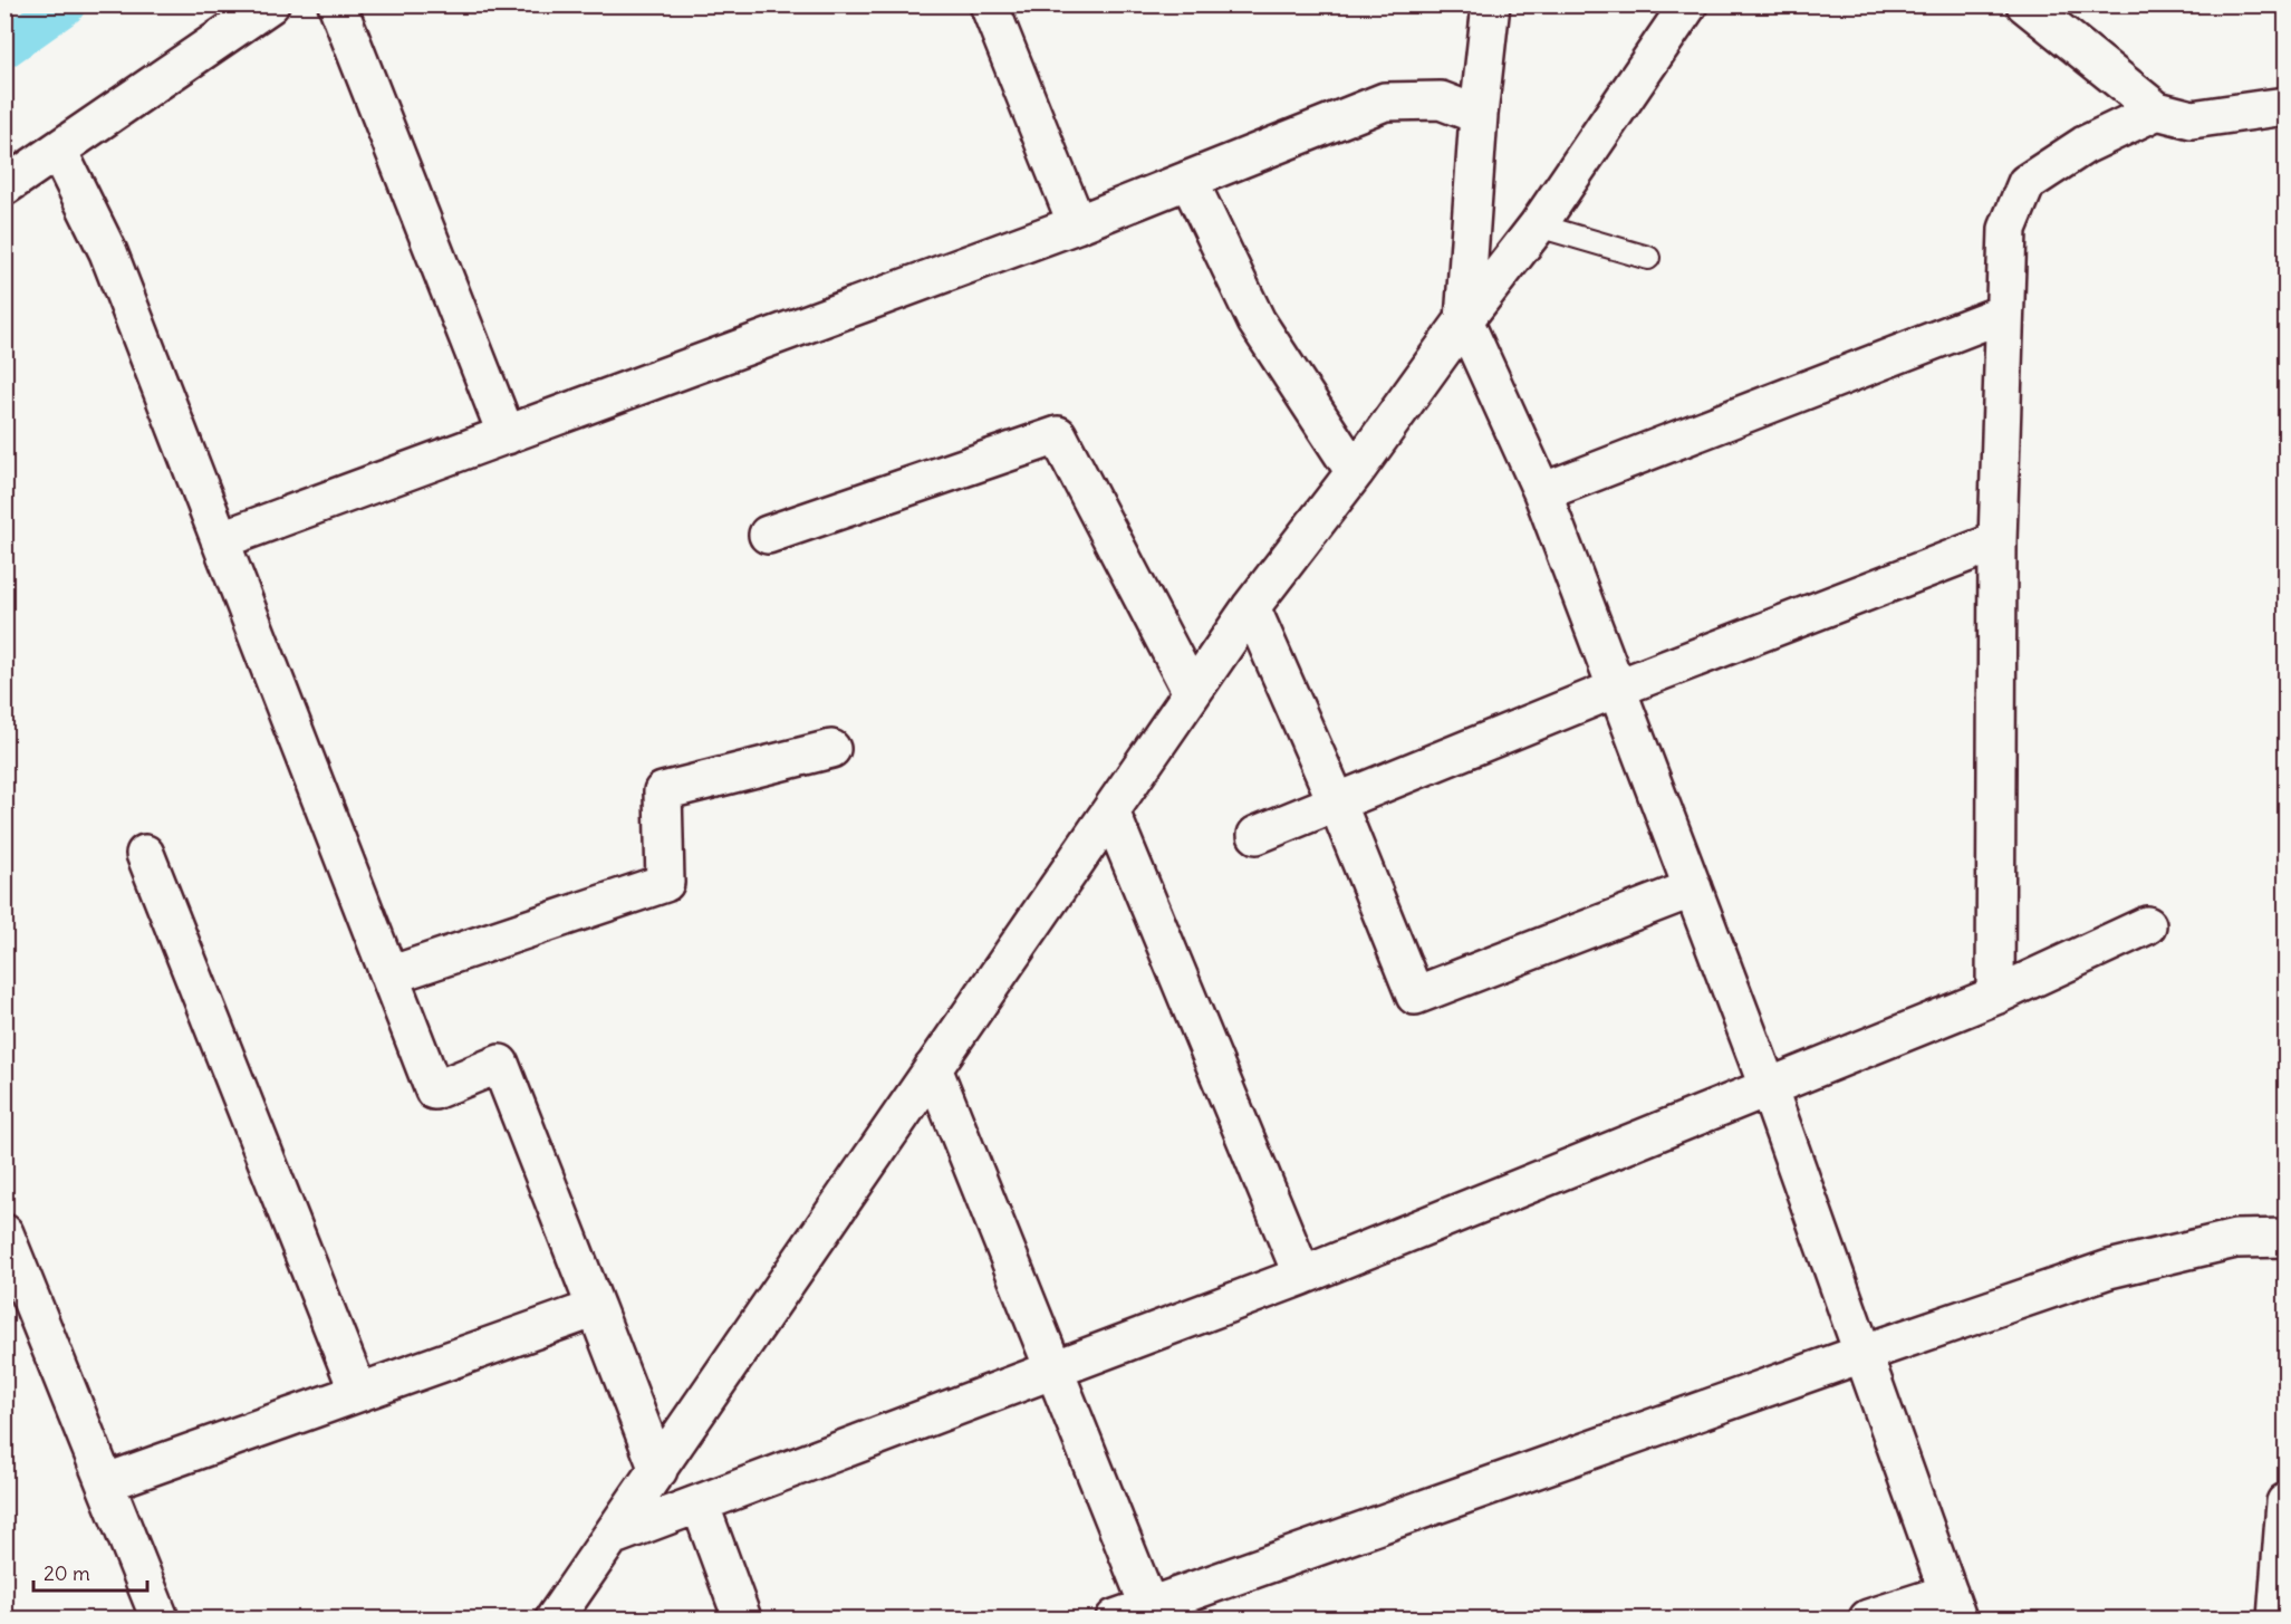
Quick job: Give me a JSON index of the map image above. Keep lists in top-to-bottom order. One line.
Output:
{"scale_bar":"20 m"}
